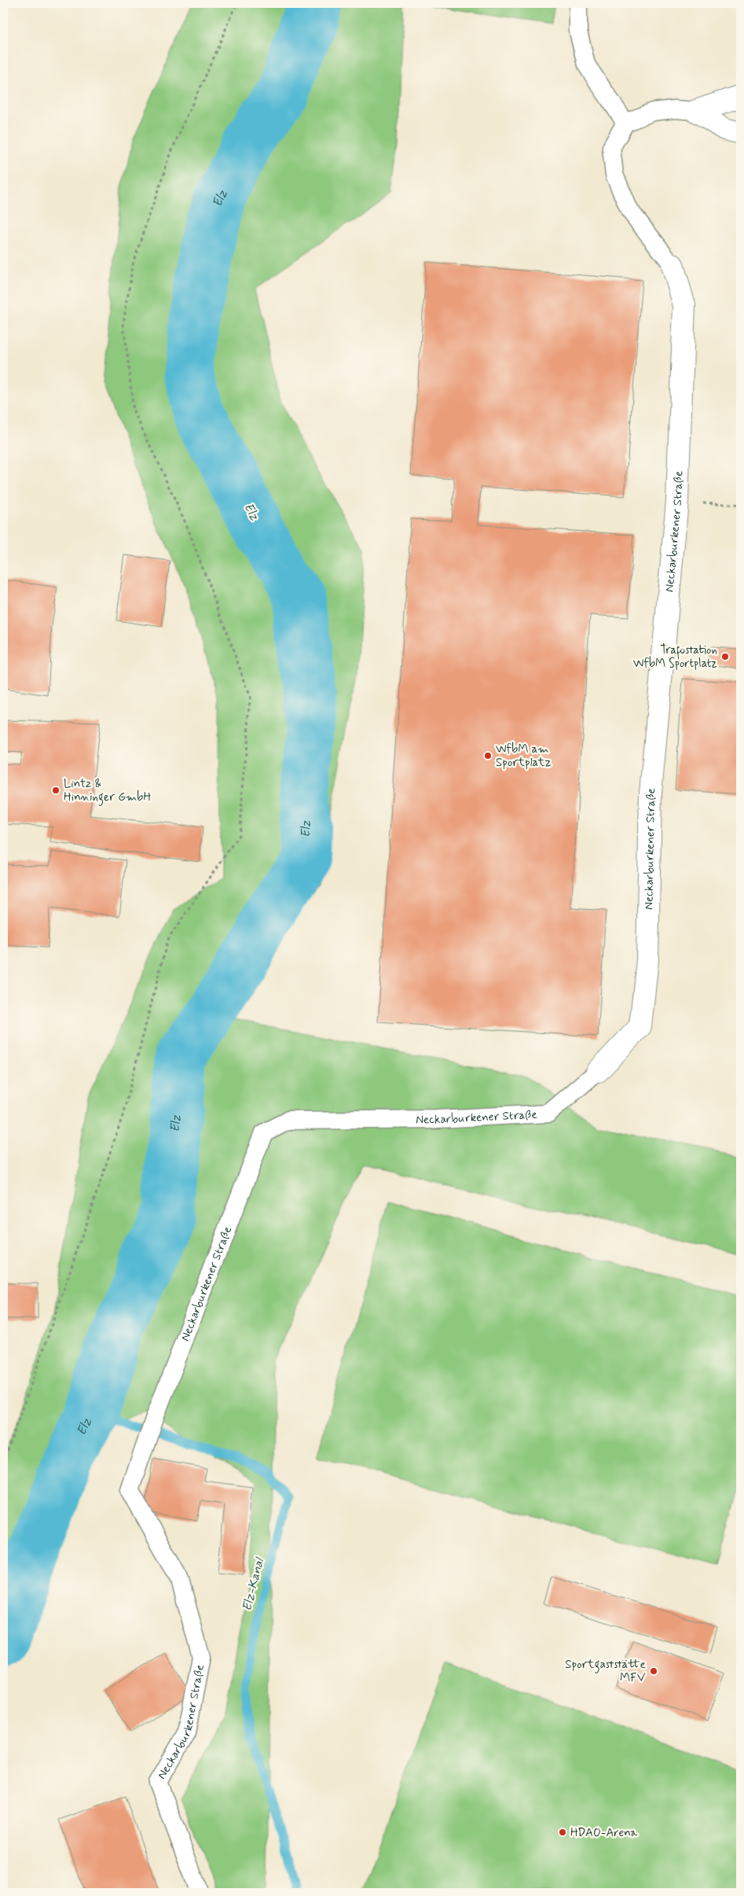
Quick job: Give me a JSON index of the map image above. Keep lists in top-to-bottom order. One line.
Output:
{"streets":{"street":["Neckarburkener Straße"]},"water":["Elz","Elz-Kanal"],"places":["Trafostation WfbM Sportplatz","WfbM am Sportplatz","Lintz & Hinninger GmbH","Sportgaststätte MFV","HDAO-Arena"]}
